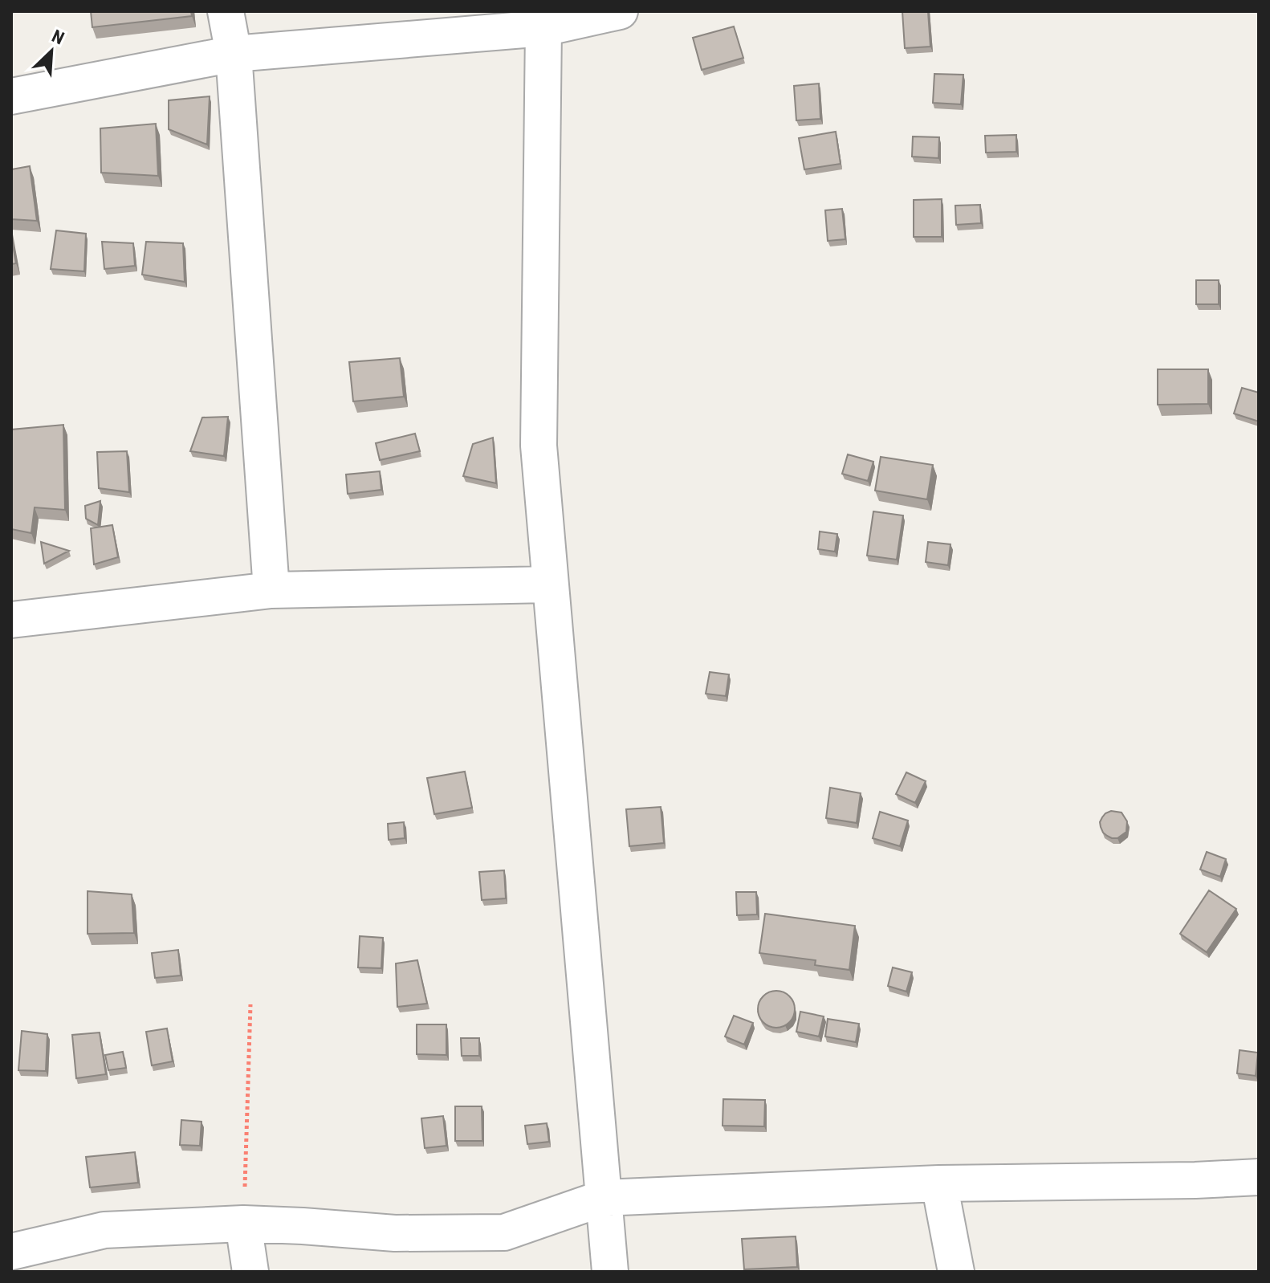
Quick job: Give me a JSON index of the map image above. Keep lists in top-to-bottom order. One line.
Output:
{"north":"top right"}
